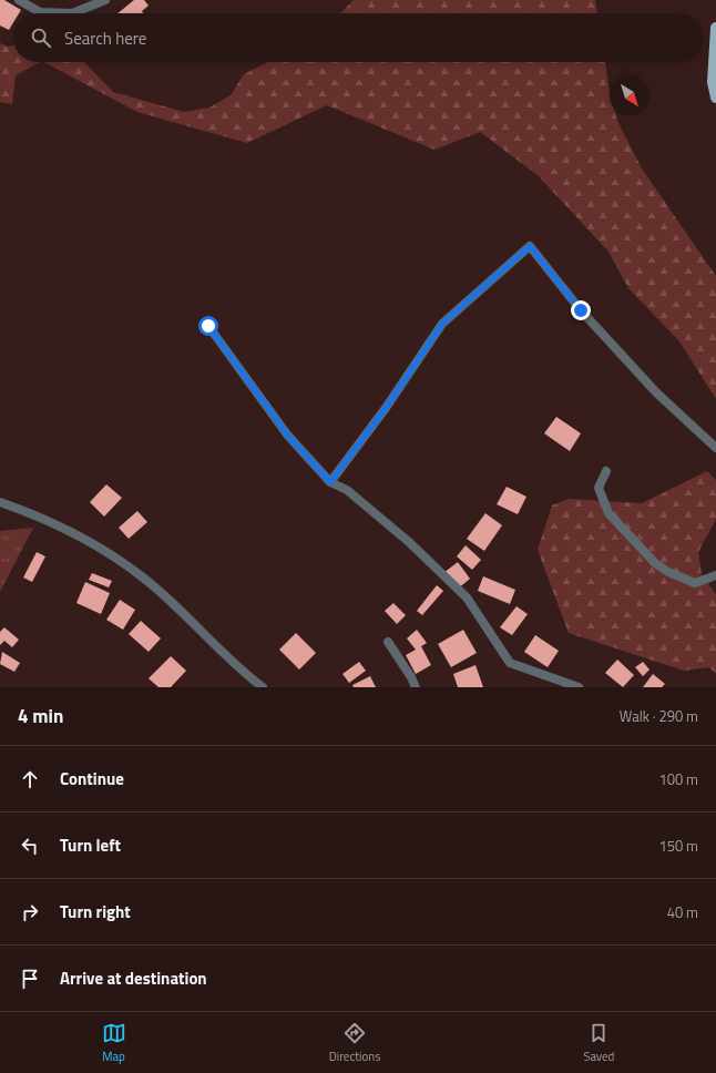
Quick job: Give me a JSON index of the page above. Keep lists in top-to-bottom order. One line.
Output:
{"north":"bottom right","page":{"search":"Search here","heading":["4 min","Walk · 290 m"],"list":[["Continue","100 m"],["Turn left","150 m"],["Turn right","40 m"],"Arrive at destination"],"nav":["Map","Directions","Saved"]}}
